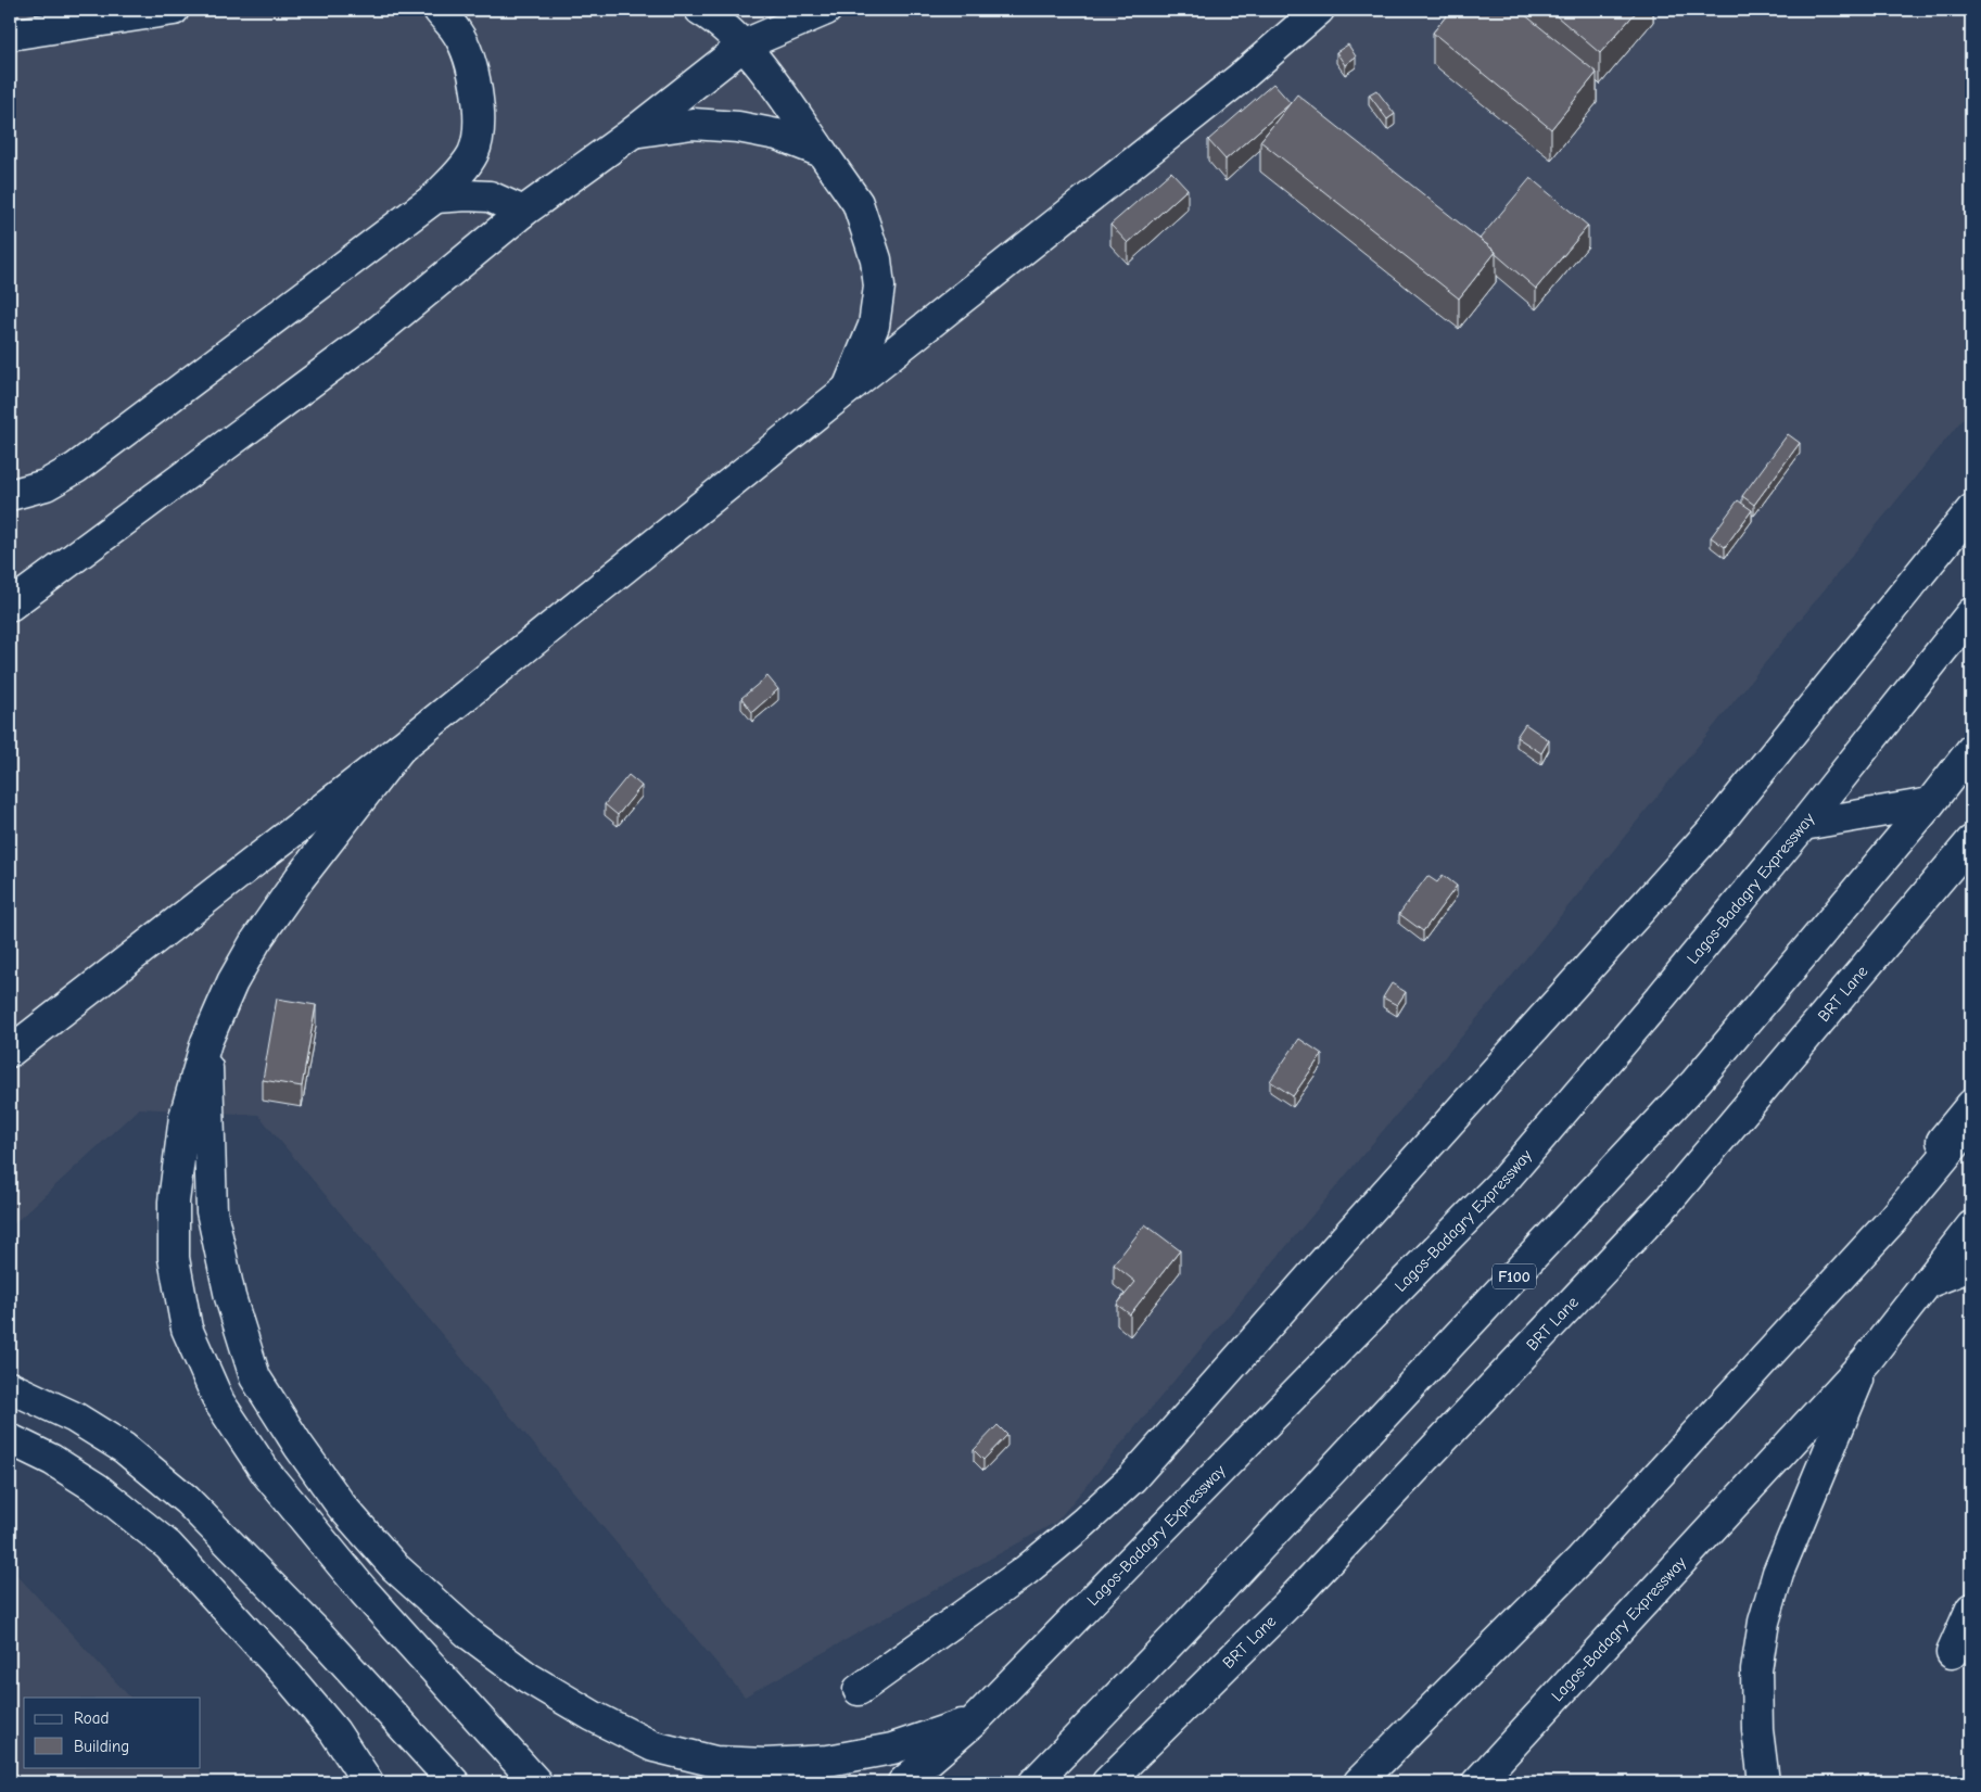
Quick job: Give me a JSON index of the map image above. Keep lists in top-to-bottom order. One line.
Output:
{"streets":{"main road":["Lagos-Badagry Expressway","BRT Lane","F100"]},"legend":["Road","Building"]}
